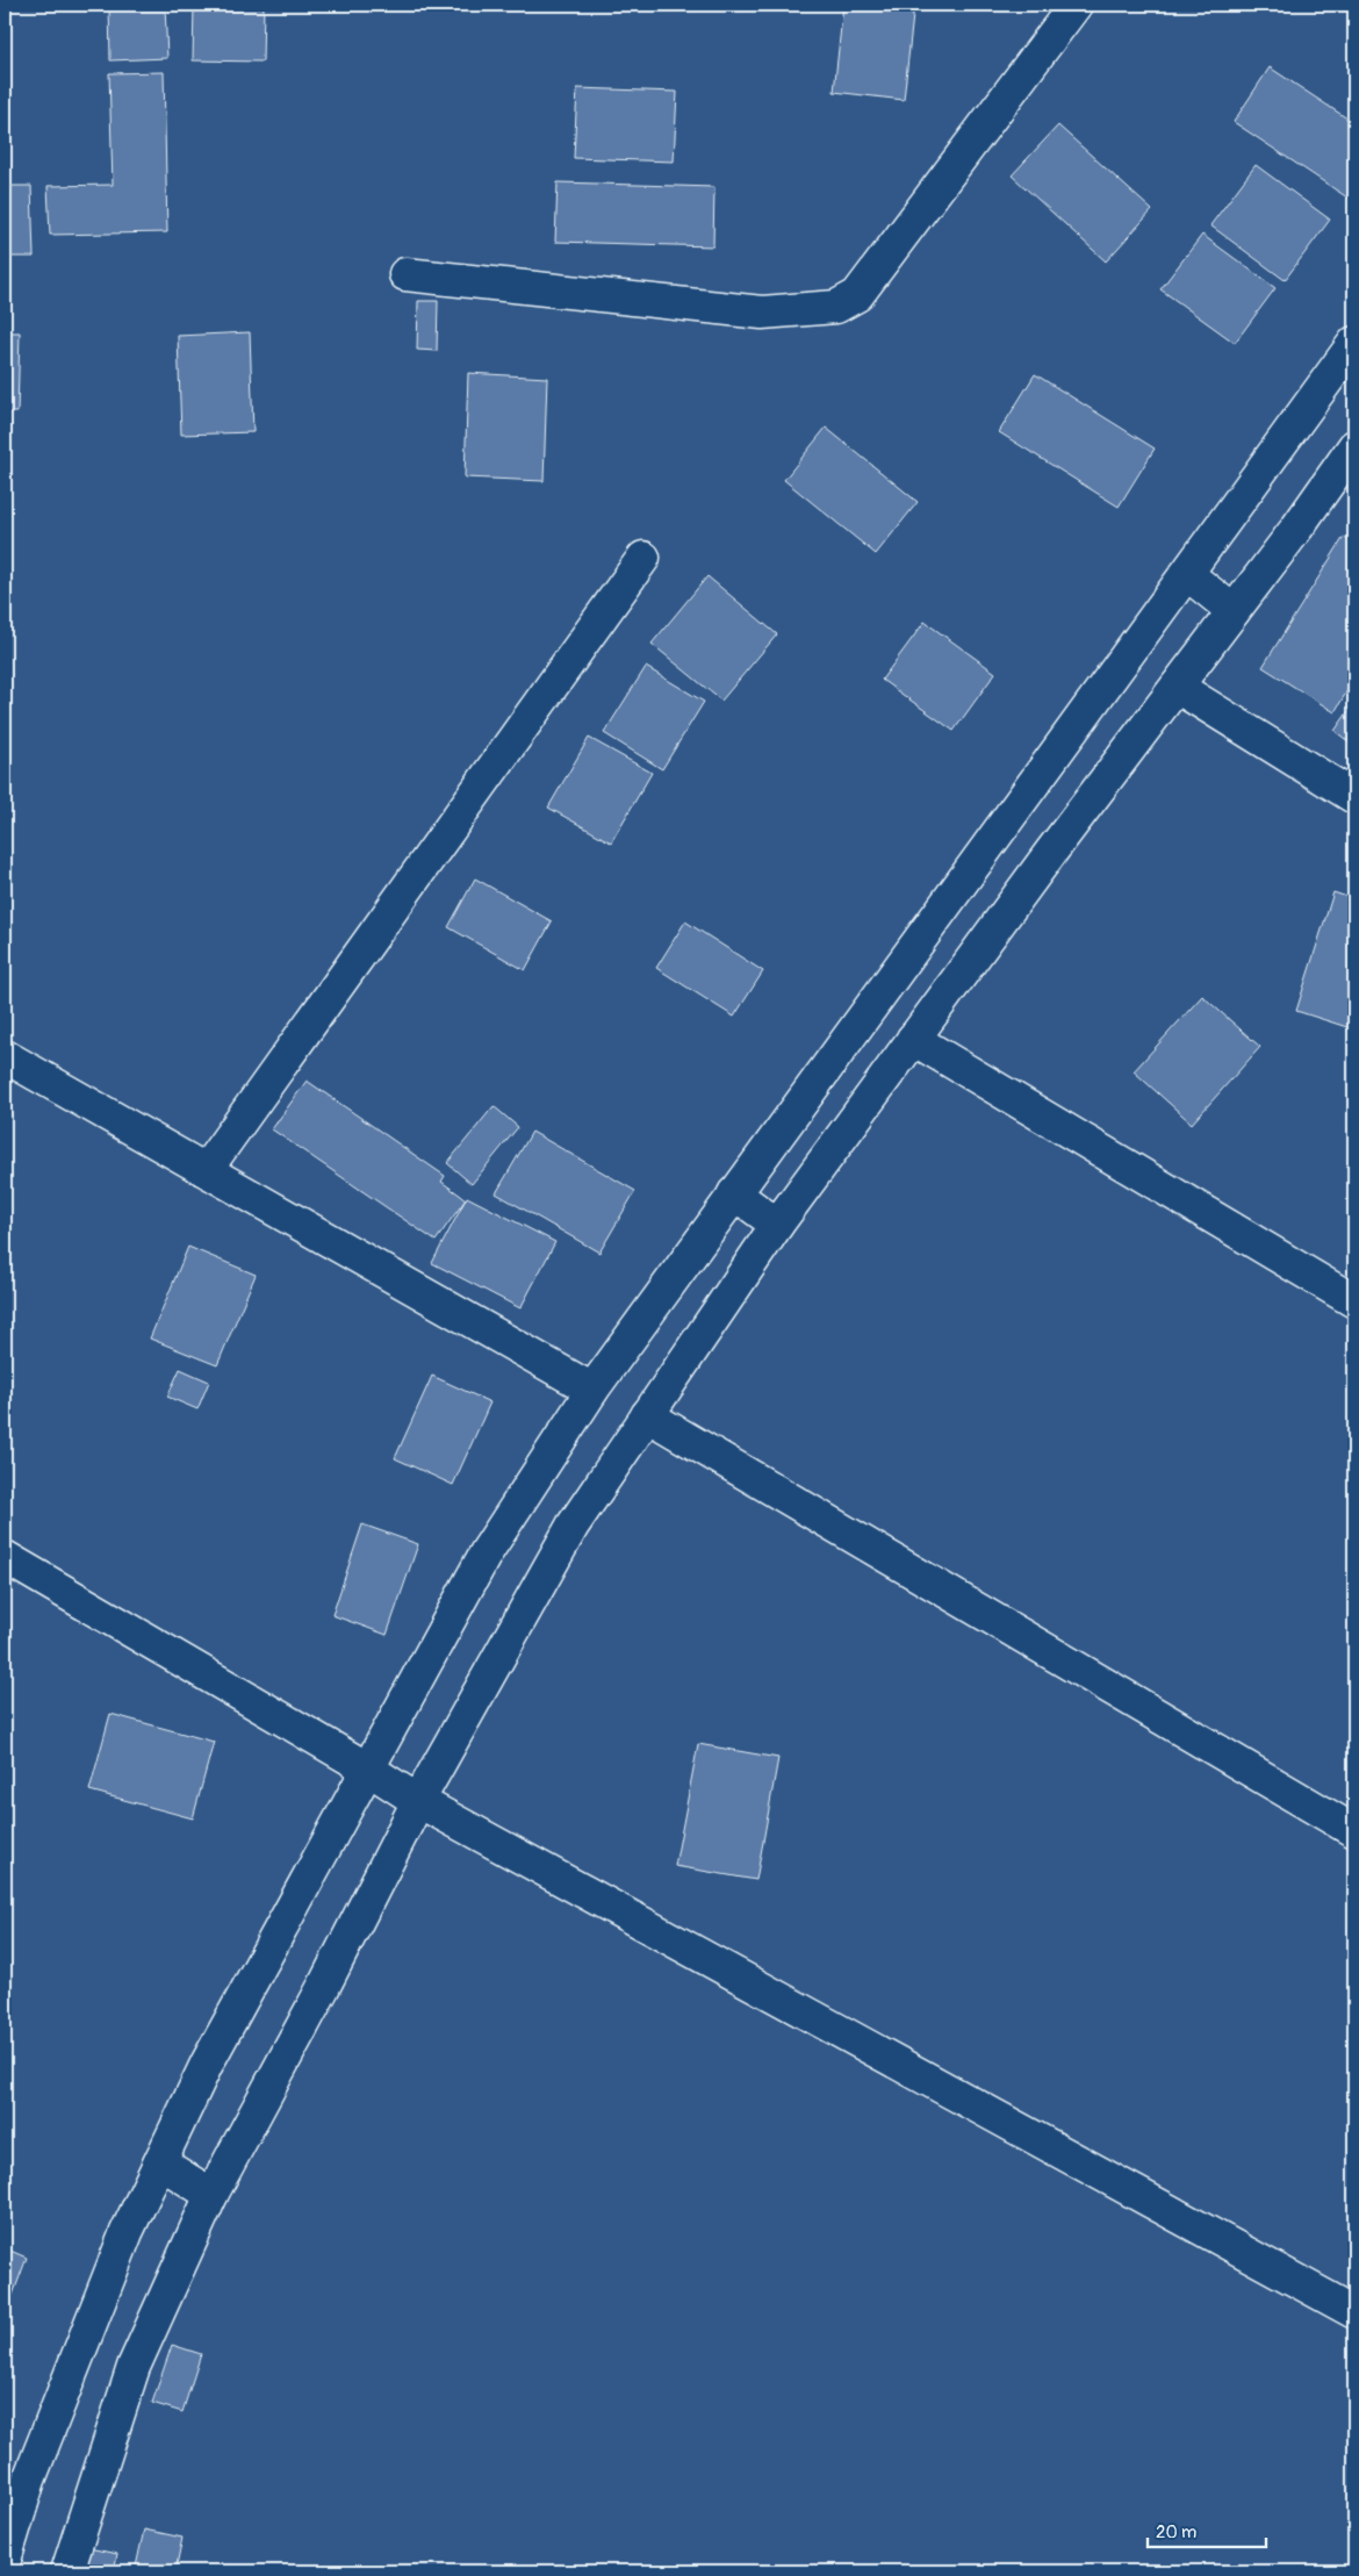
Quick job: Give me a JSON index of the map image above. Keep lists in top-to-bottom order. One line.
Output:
{"scale_bar":"20 m"}
